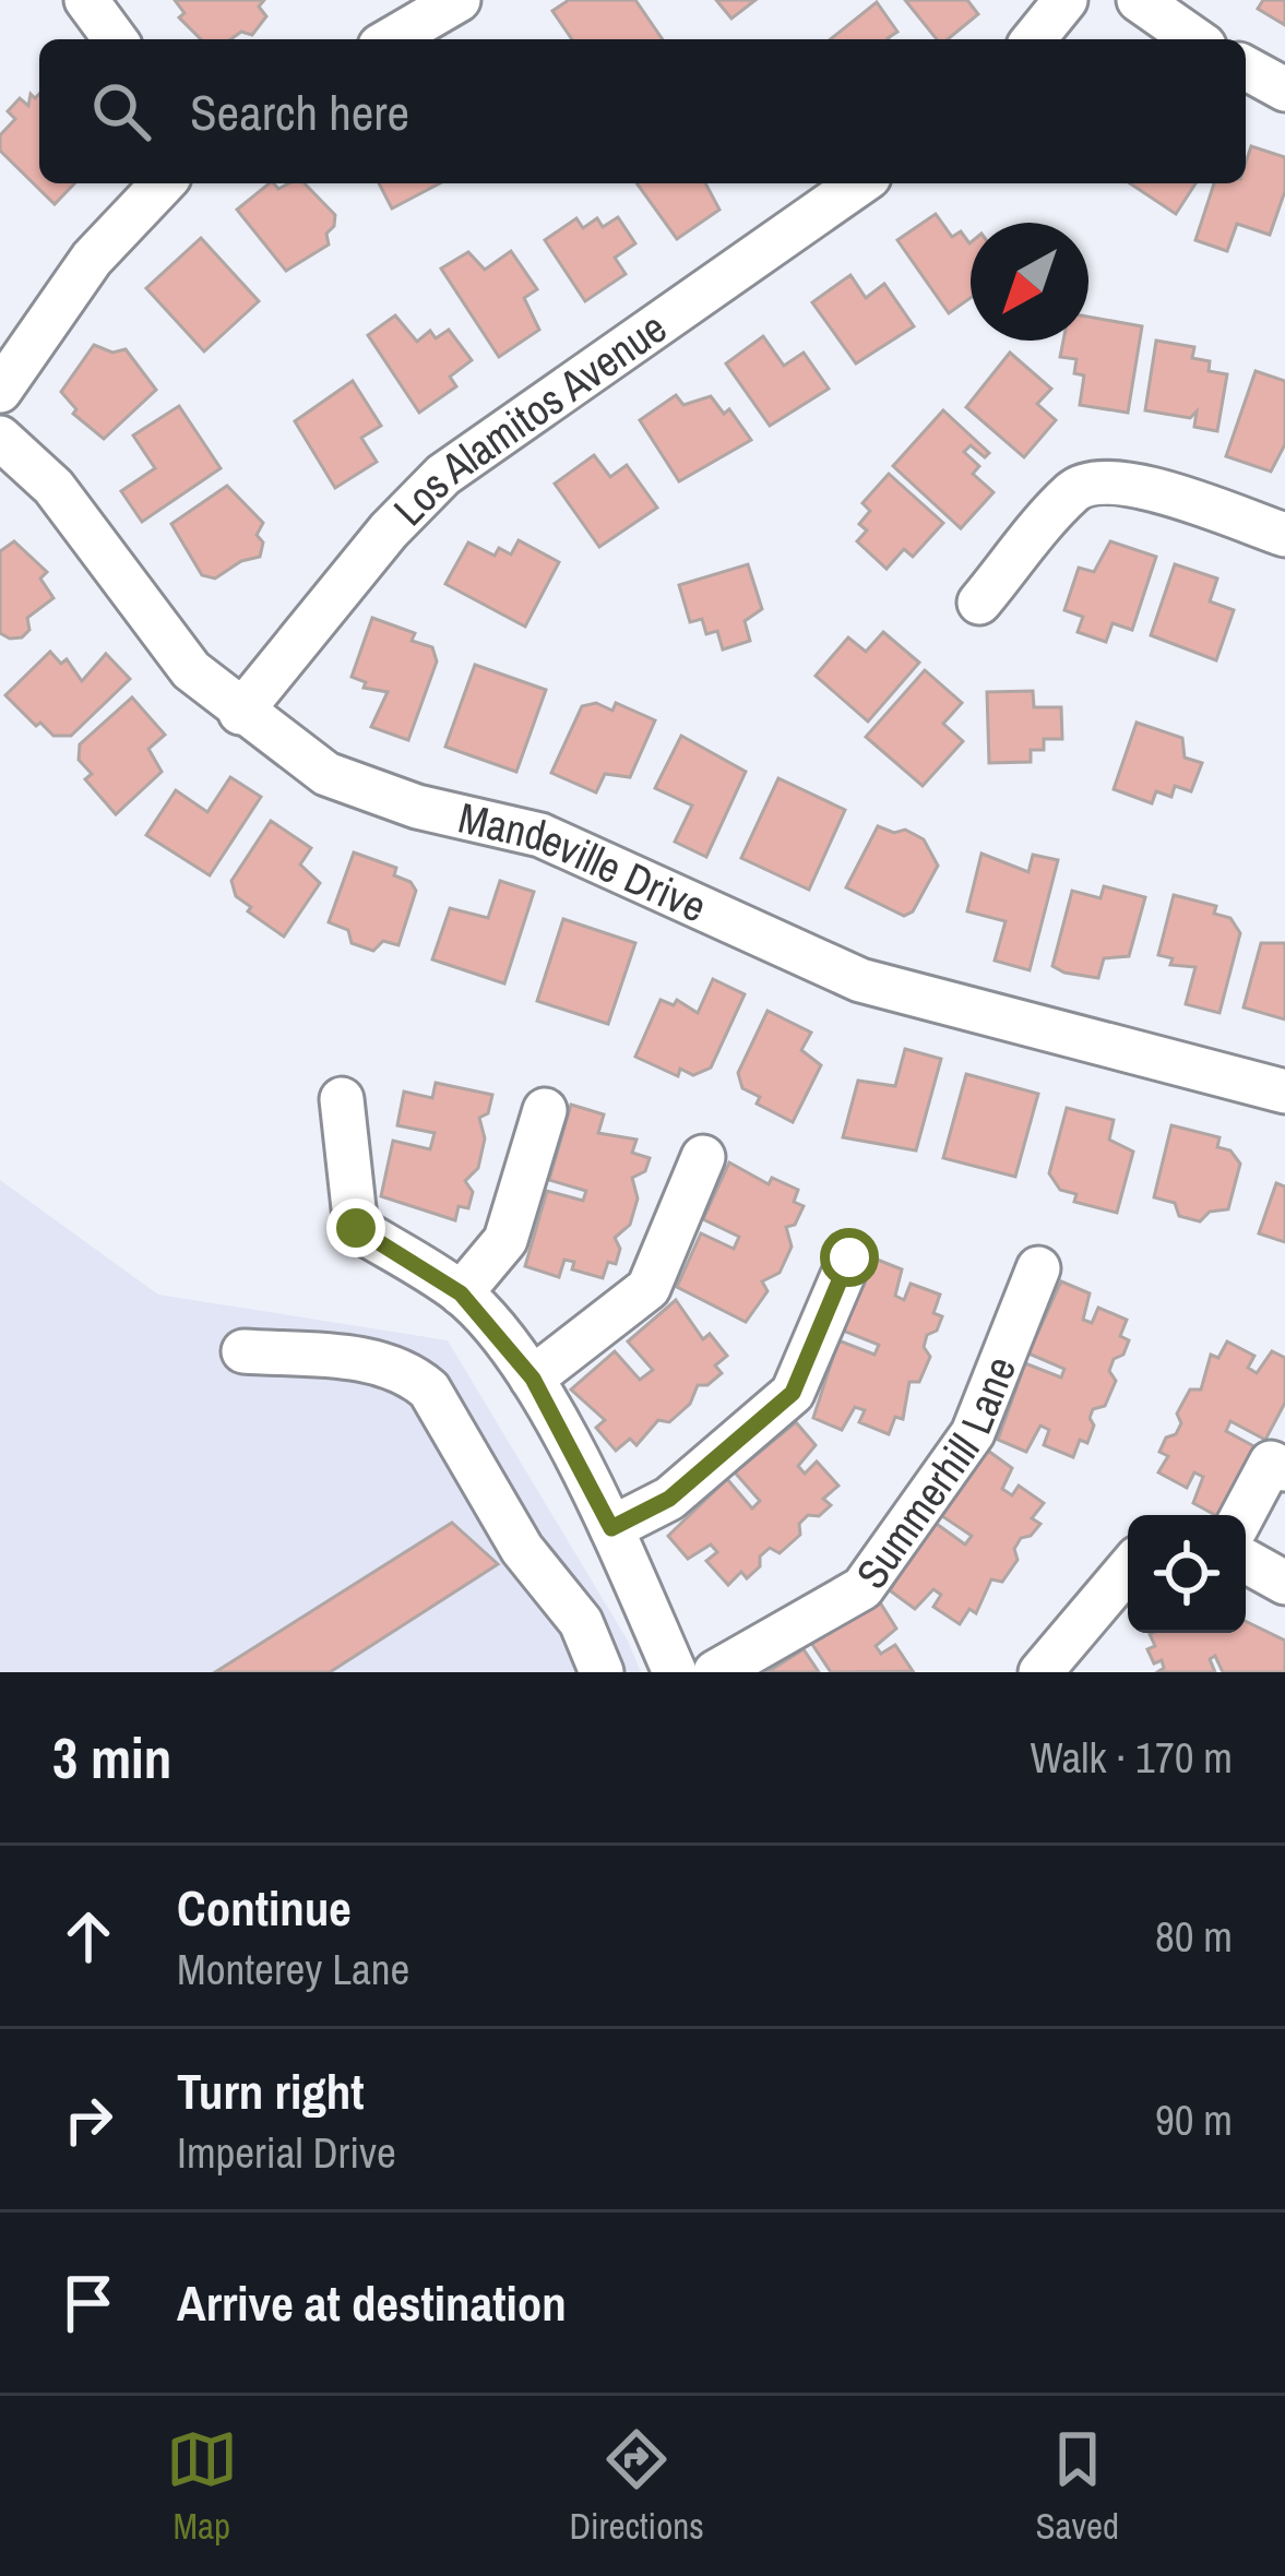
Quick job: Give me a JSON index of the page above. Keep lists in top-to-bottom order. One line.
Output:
{"streets":{"street":["Los Alamitos Avenue","Mandeville Drive","Summerhill Lane"]},"crossings":[["Los Alamitos Avenue","Mandeville Drive"]],"north":"bottom left","page":{"search":"Search here","heading":["3 min","Walk · 170 m"],"list":[["Continue","Monterey Lane","80 m"],["Turn right","Imperial Drive","90 m"],"Arrive at destination"],"nav":["Map","Directions","Saved"]}}
